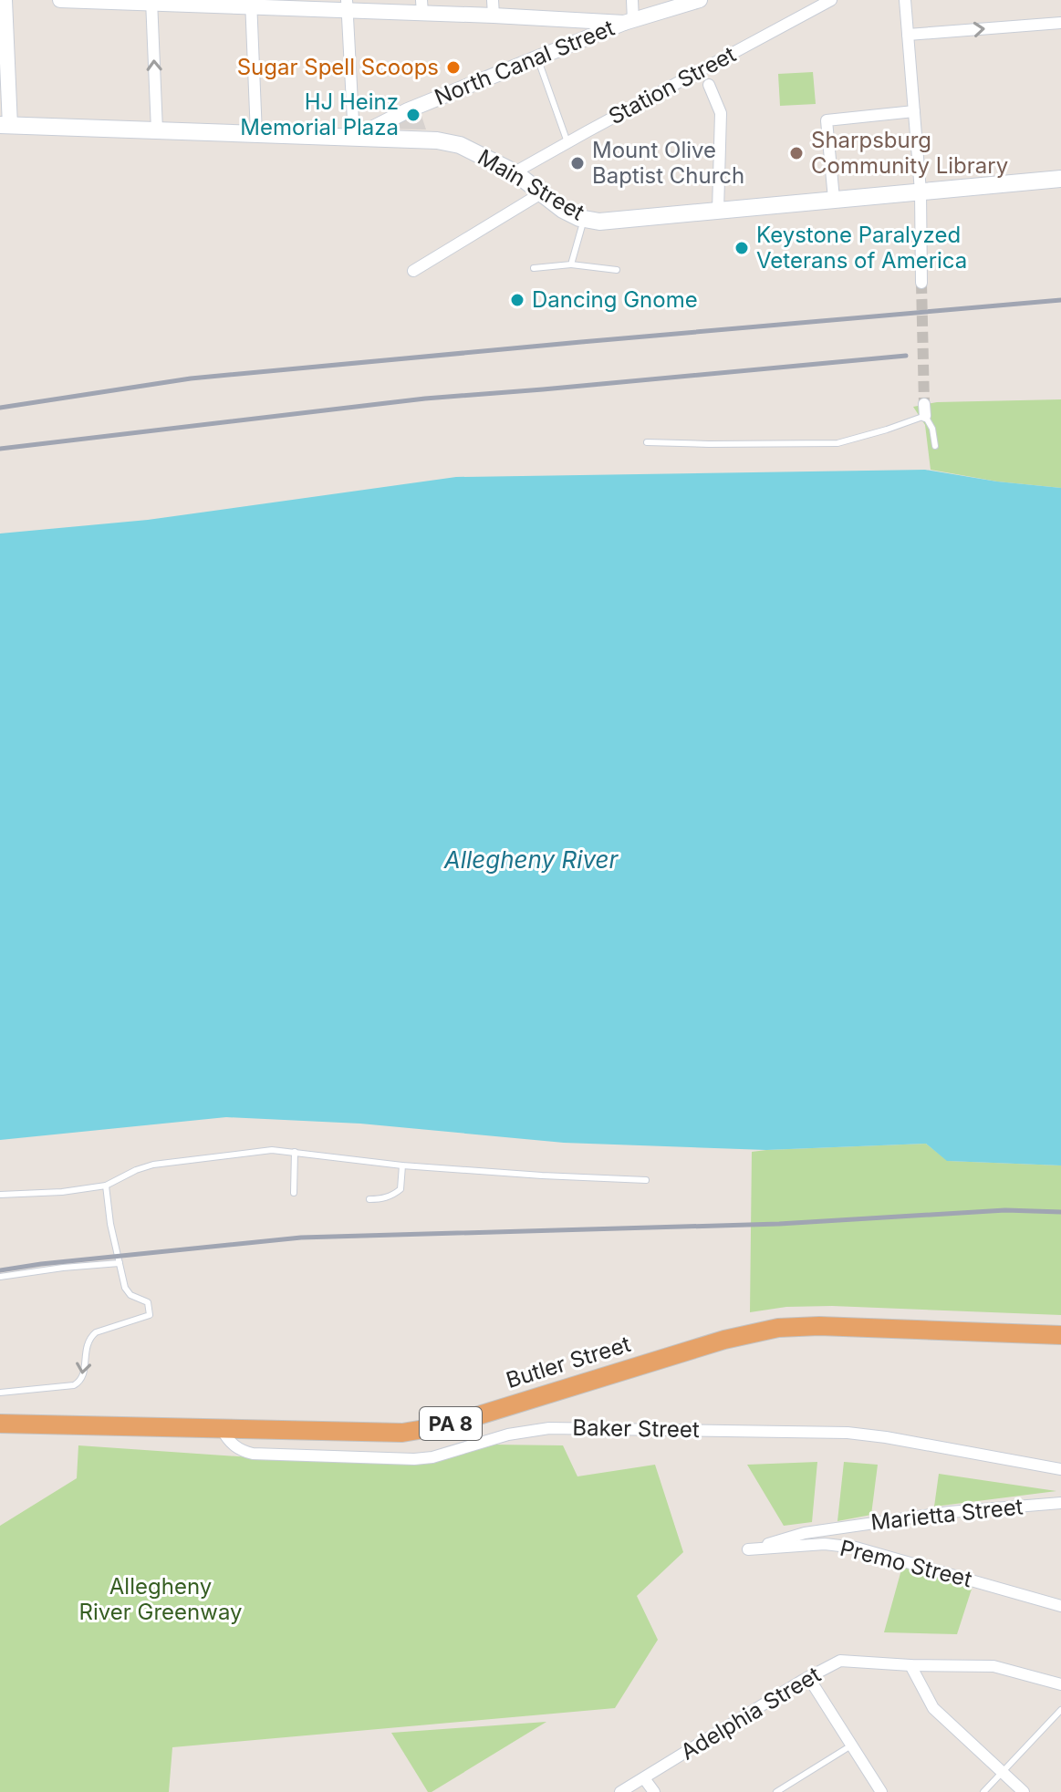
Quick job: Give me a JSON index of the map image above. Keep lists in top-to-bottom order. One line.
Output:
{"streets":{"highway":["Butler Street","PA 8"],"main road":["Main Street"],"street":["North Canal Street","Station Street","Baker Street","Marietta Street","Premo Street","Adelphia Street"]},"crossings":[["North Canal Street","Main Street"],["Station Street","Main Street"],["Butler Street","Baker Street"],["Marietta Street","Premo Street"]],"water":["Allegheny River"],"parks":["Allegheny River Greenway"],"places":["Sugar Spell Scoops","HJ Heinz Memorial Plaza","Sharpsburg Community Library","Mount Olive Baptist Church","Keystone Paralyzed Veterans of America","Dancing Gnome"]}
